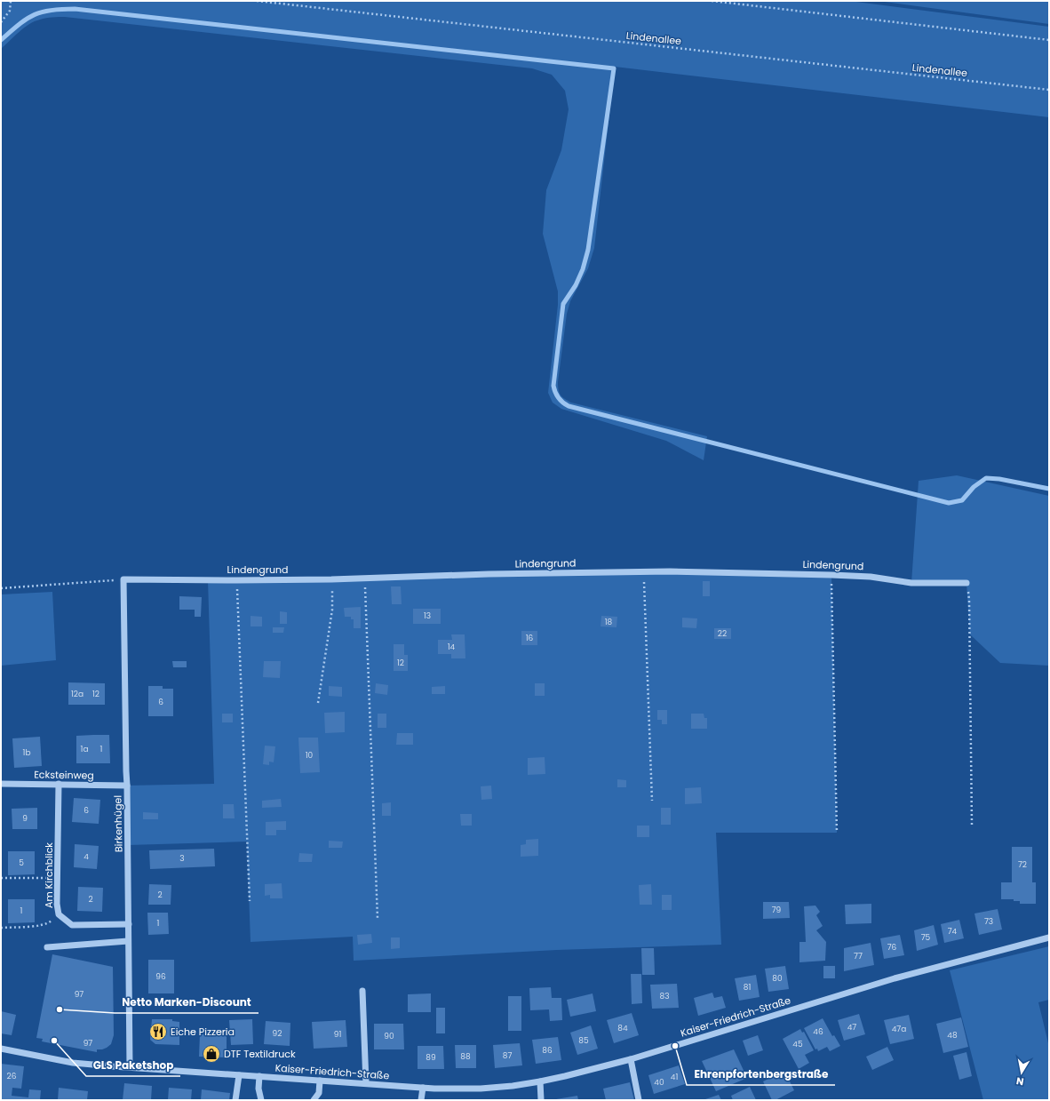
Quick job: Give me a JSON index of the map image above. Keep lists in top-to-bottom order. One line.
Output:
{"streets":{"street":["Lindengrund","Ecksteinweg","Birkenhügel","Am Kirchblick","Kaiser-Friedrich-Straße"],"path":["Lindenallee"]},"crossings":[["Lindengrund","Birkenhügel"],["Ecksteinweg","Birkenhügel"],["Ecksteinweg","Am Kirchblick"],["Birkenhügel","Am Kirchblick"],["Birkenhügel","Kaiser-Friedrich-Straße"]],"places":{"other":["Netto Marken-Discount","GLS Paketshop","Ehrenpfortenbergstraße"],"restaurant":["Eiche Pizzeria"],"shop":["DTF Textildruck"]},"house_numbers":["13","18","22","16","14","12","12a","12","6","1a","1","1b","10","6","9","4","3","5","72","2","2","79","1","73","1","74","75","76","77","96","80","81","97","83","47","84","47a","46","92","91","48","90","85","97","45","86","87","88","89","26","41","40"],"north":"bottom"}
